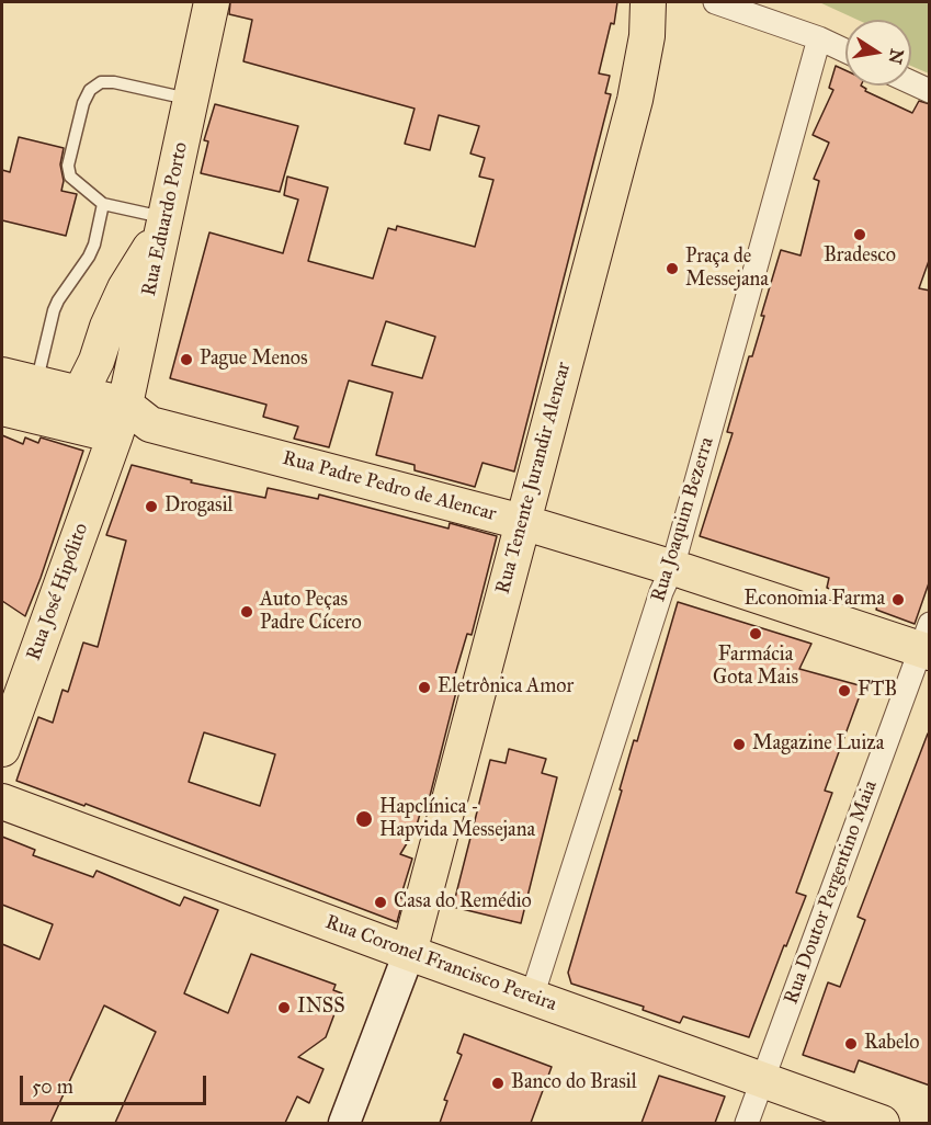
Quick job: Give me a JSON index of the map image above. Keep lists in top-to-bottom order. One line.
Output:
{"streets":{"main road":["Rua Eduardo Porto","Rua Tenente Jurandir Alencar","Rua Padre Pedro de Alencar","Rua José Hipólito","Rua Coronel Francisco Pereira"],"street":["Rua Joaquim Bezerra","Rua Doutor Pergentino Maia"]},"crossings":[["Rua Eduardo Porto","Rua Padre Pedro de Alencar"],["Rua Eduardo Porto","Rua José Hipólito"],["Rua Tenente Jurandir Alencar","Rua Padre Pedro de Alencar"],["Rua Tenente Jurandir Alencar","Rua Coronel Francisco Pereira"],["Rua Padre Pedro de Alencar","Rua Joaquim Bezerra"],["Rua Padre Pedro de Alencar","Rua José Hipólito"],["Rua Padre Pedro de Alencar","Rua Doutor Pergentino Maia"],["Rua Joaquim Bezerra","Rua Coronel Francisco Pereira"],["Rua Doutor Pergentino Maia","Rua Coronel Francisco Pereira"]],"places":["Bradesco","Praça de Messejana","Pague Menos","Drogasil","Economia Farma","Auto Peças Padre Cícero","Farmácia Gota Mais","Eletrônica Amor","FTB","Magazine Luiza","Hapclínica - Hapvida Messejana","Casa do Remédio","INSS","Rabelo","Banco do Brasil"],"scale_bar":"50 m","north":"right"}
